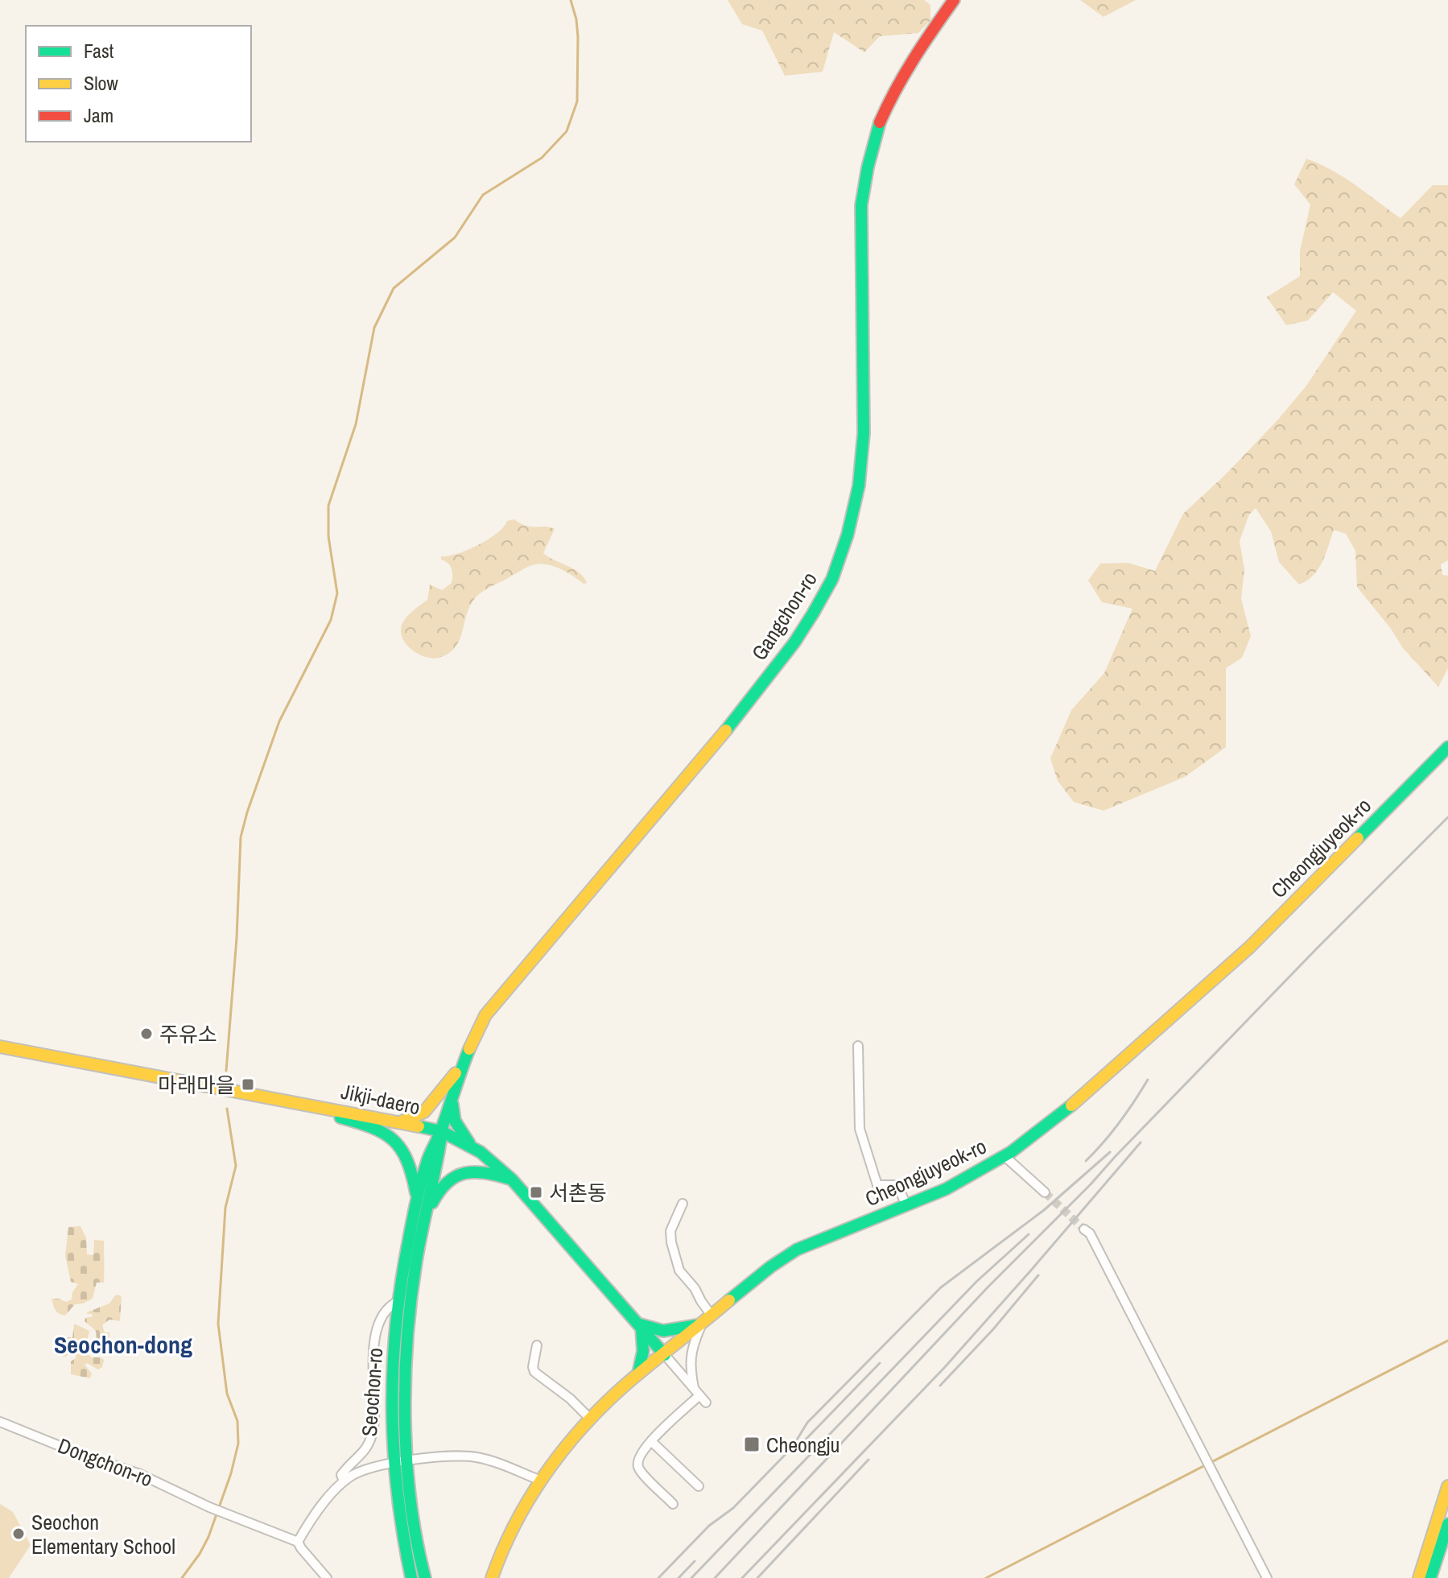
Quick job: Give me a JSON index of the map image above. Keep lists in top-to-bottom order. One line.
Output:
{"streets":{"main road":["Gangchon-ro","Cheongjuyeok-ro","Jikji-daero"],"street":["Seochon-ro","Dongchon-ro"]},"crossings":[["Gangchon-ro","Jikji-daero"],["Cheongjuyeok-ro","Jikji-daero"],["Seochon-ro","Dongchon-ro"]],"districts":["Seochon-dong"],"places":{"other":["주유소","Seochon Elementary School"],"transit":["마래마을","서촌동","Cheongju"]},"legend":["Fast","Slow","Jam"]}
